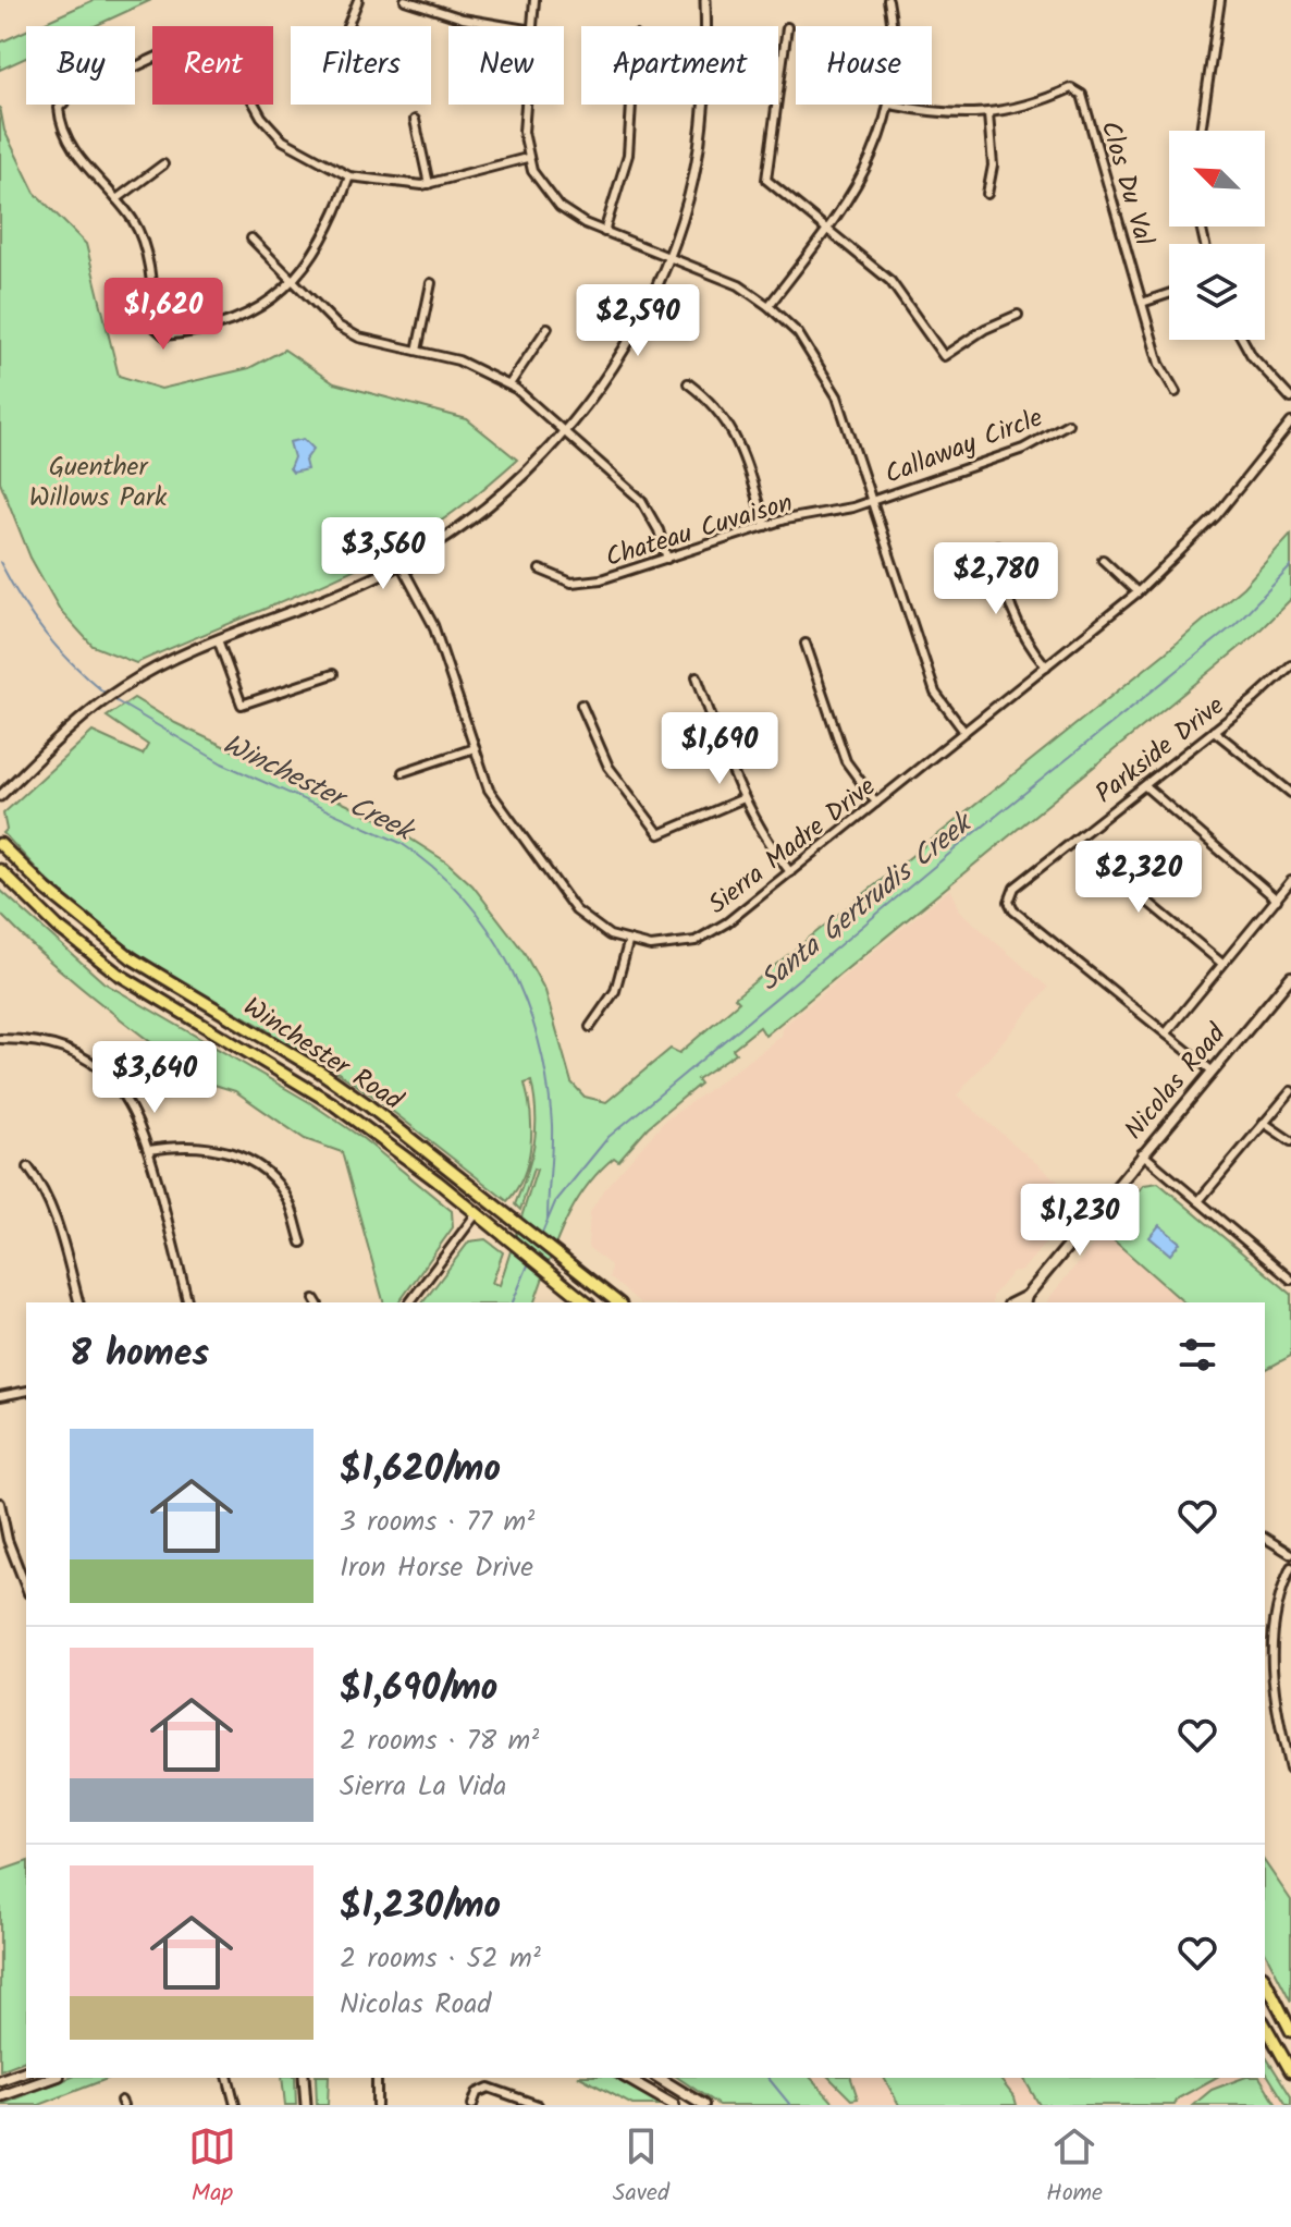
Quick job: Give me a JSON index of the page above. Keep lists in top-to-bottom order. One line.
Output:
{"streets":{"main road":["Winchester Road","Nicolas Road"],"street":["Clos Du Val","Callaway Circle","Chateau Cuvaison","Parkside Drive","Sierra Madre Drive"]},"crossings":[["Callaway Circle","Chateau Cuvaison"]],"water":["Winchester Creek","Santa Gertrudis Creek"],"parks":["Guenther Willows Park"],"north":"top left","page":{"chip":["Buy","Rent","Filters","New","Apartment","House"],"price":["$1,620","$2,590","$3,560","$2,780","$1,690","$2,320","$3,640","$1,230"],"heading":"8 homes","list":[{"name":"$1,620/mo","note":"3 rooms · 77 m² · Iron Horse Drive"},{"name":"$1,690/mo","note":"2 rooms · 78 m² · Sierra La Vida"},{"name":"$1,230/mo","note":"2 rooms · 52 m² · Nicolas Road"}],"tabs":["Map","Saved","Home"]}}
